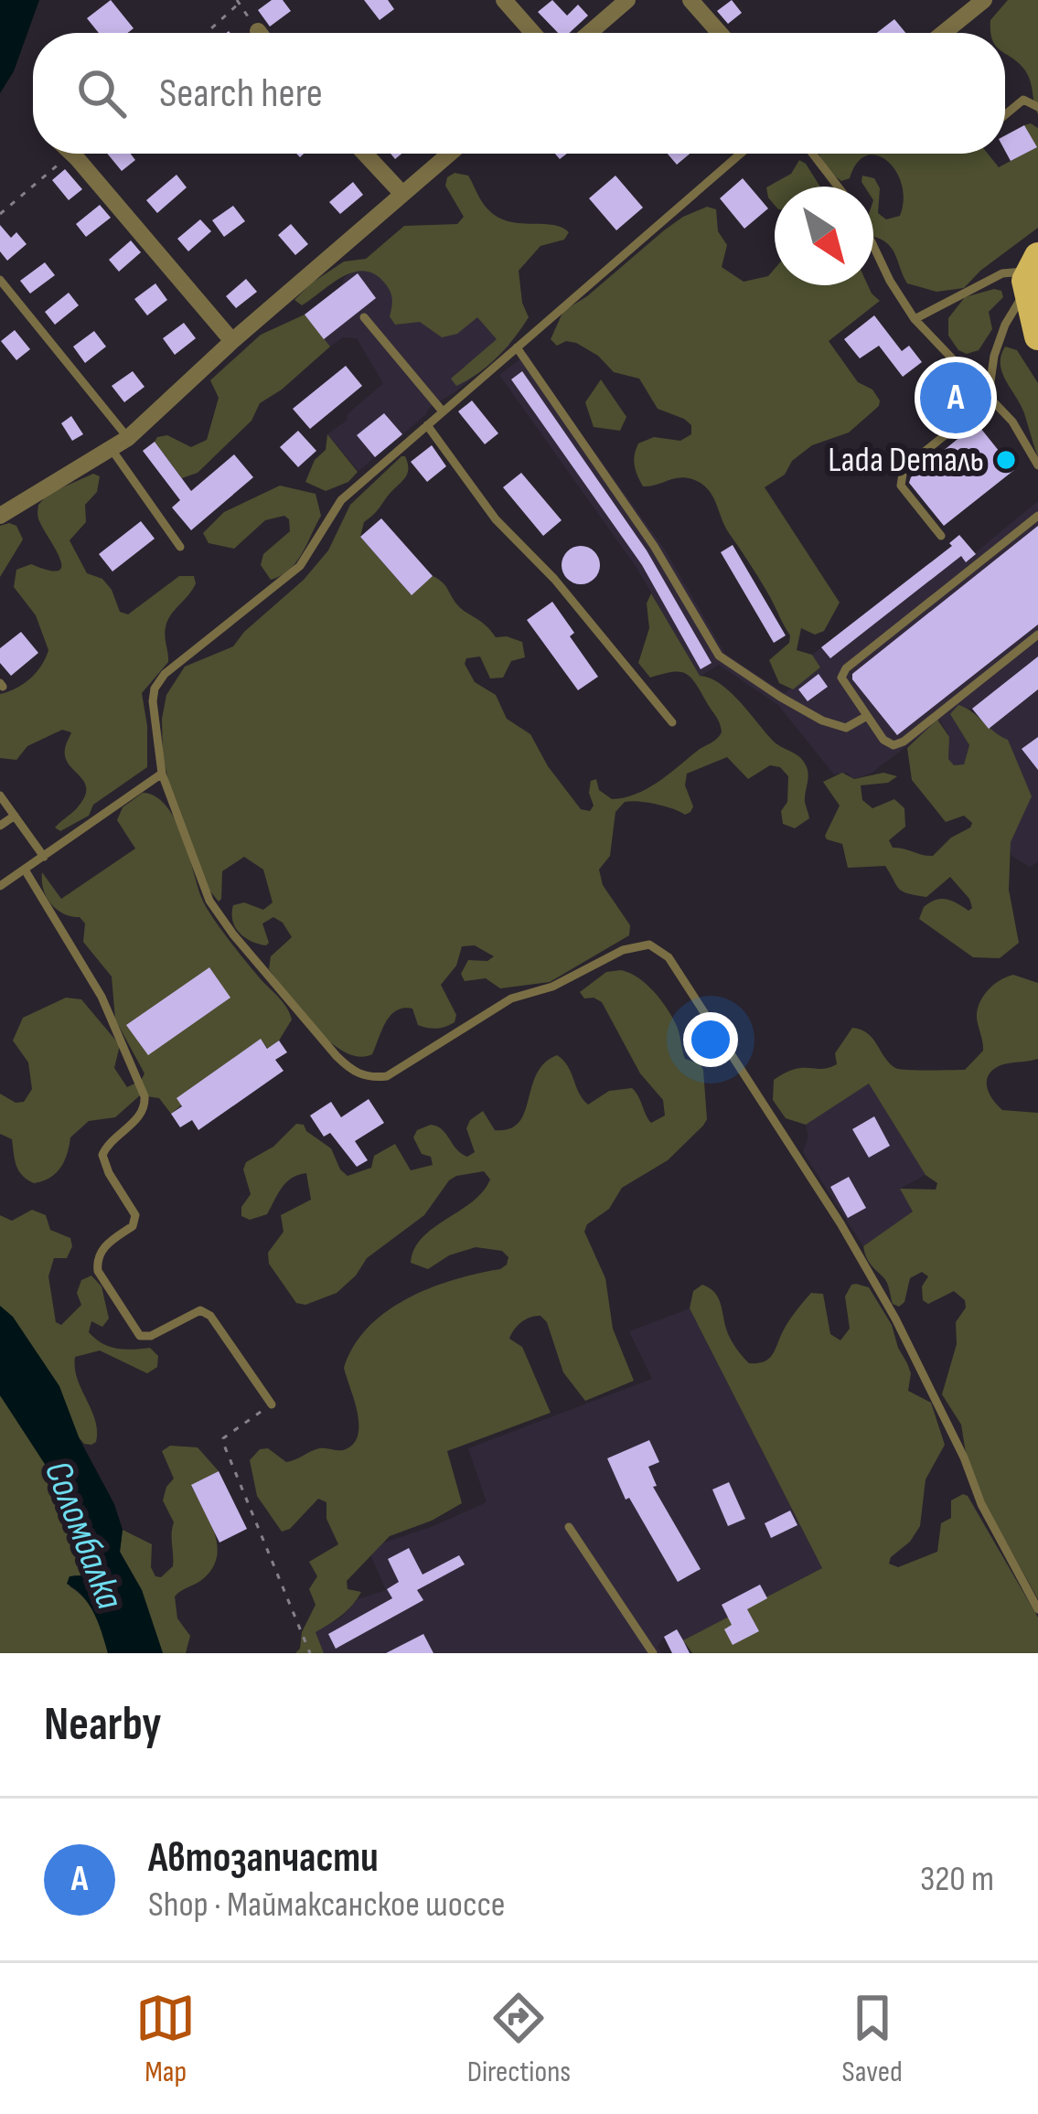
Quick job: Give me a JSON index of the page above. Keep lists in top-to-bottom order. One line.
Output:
{"water":["Соломбалка"],"places":["Lada Dеталь"],"north":"bottom right","page":{"search":"Search here","pins":"A","heading":"Nearby","list":[{"mark":"A","name":"Автозапчасти","note":"Shop · Маймаксанское шоссе","value":"320 m"}],"nav":["Map","Directions","Saved"]}}
